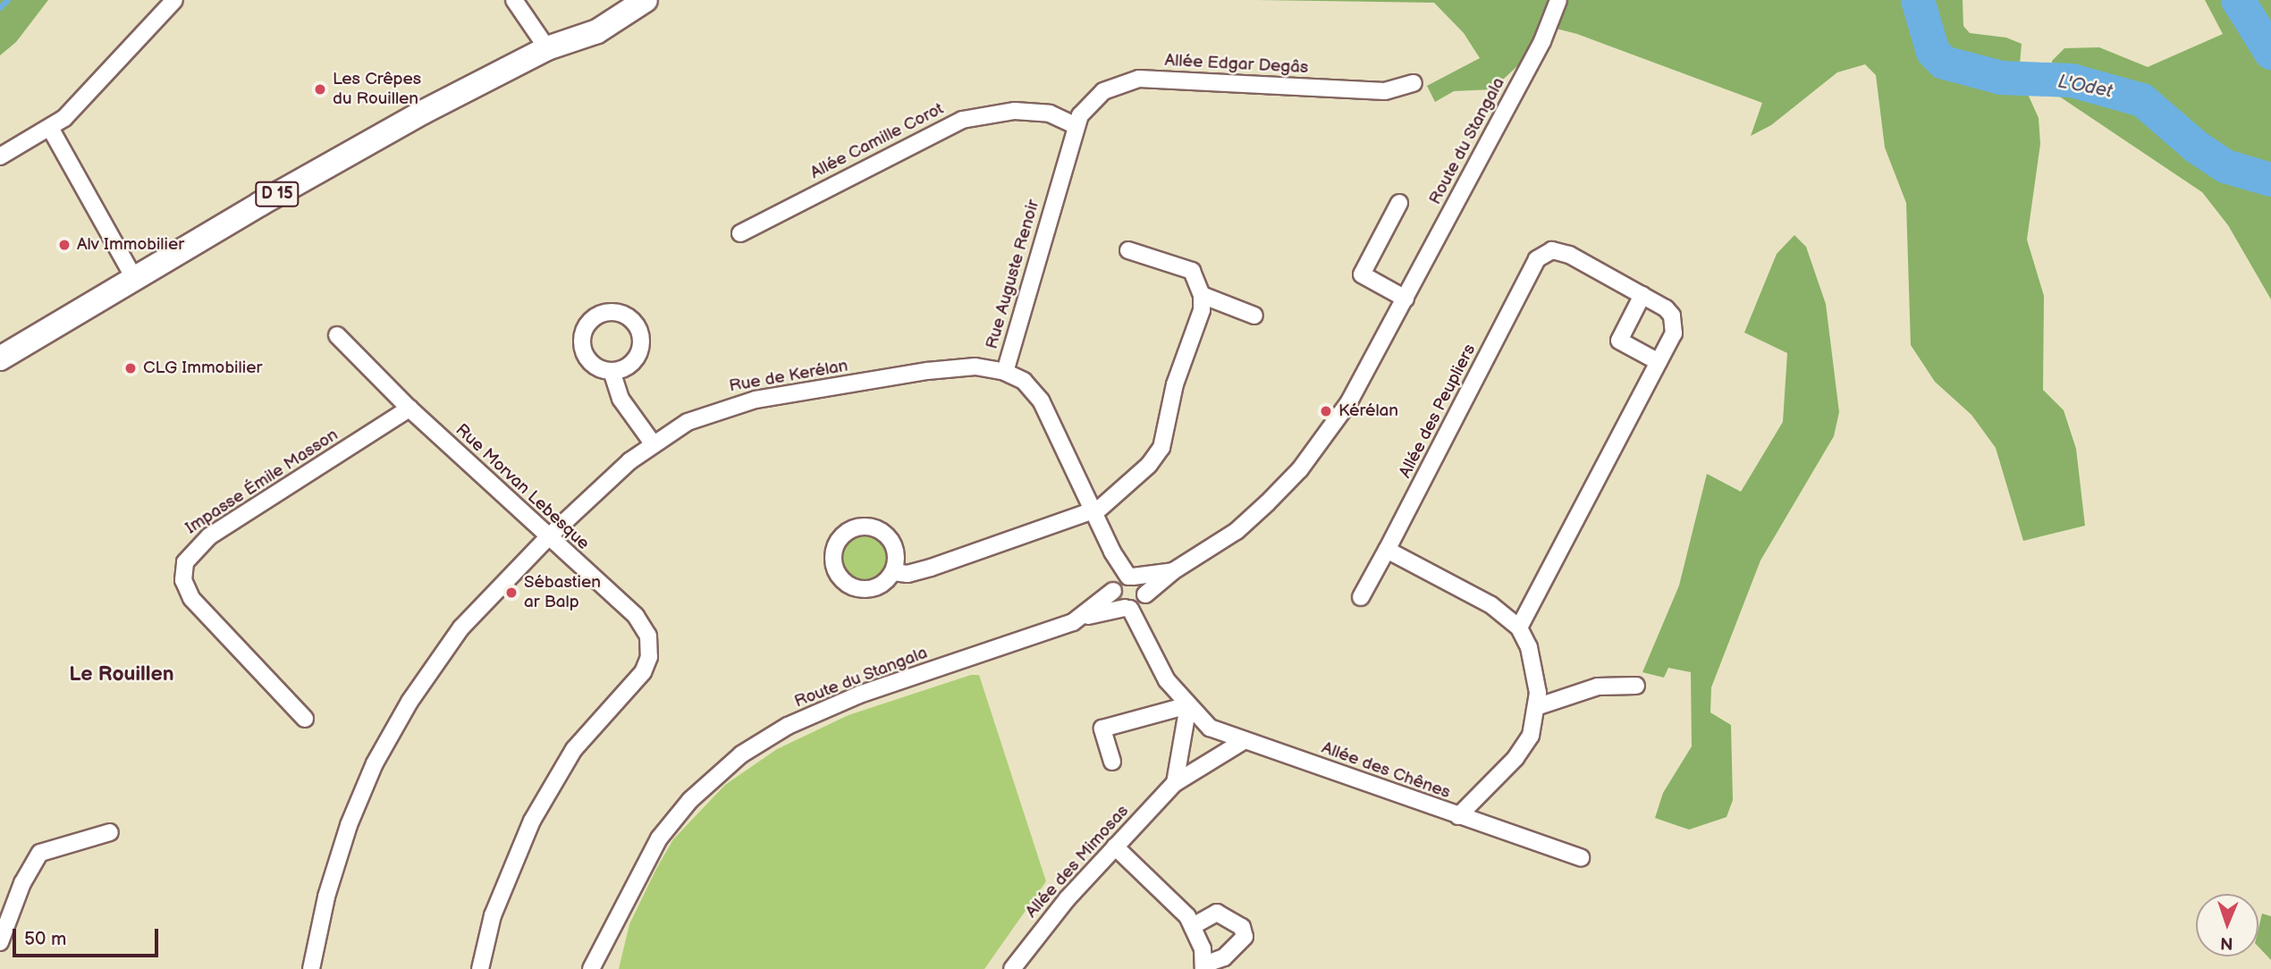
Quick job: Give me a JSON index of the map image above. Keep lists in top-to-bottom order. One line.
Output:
{"streets":{"main road":["D 15"],"street":["Allée Edgar Degâs","Allée Camille Corot","Route du Stangala","Rue Auguste Renoir","Rue de Kerélan","Allée des Peupliers","Impasse Émile Masson","Rue Morvan Lebesque","Allée des Chênes","Allée des Mimosas"]},"crossings":[["Allée Edgar Degâs","Allée Camille Corot"],["Allée Edgar Degâs","Rue Auguste Renoir"],["Allée Camille Corot","Rue Auguste Renoir"],["Route du Stangala","Rue Auguste Renoir"],["Rue Auguste Renoir","Rue de Kerélan"],["Rue de Kerélan","Rue Morvan Lebesque"],["Impasse Émile Masson","Rue Morvan Lebesque"],["Allée des Chênes","Allée des Mimosas"]],"districts":["Le Rouillen"],"water":["L'Odet"],"places":["Les Crêpes du Rouillen","Alv Immobilier","CLG Immobilier","Kérélan","Sébastien ar Balp"],"scale_bar":"50 m","north":"bottom"}
